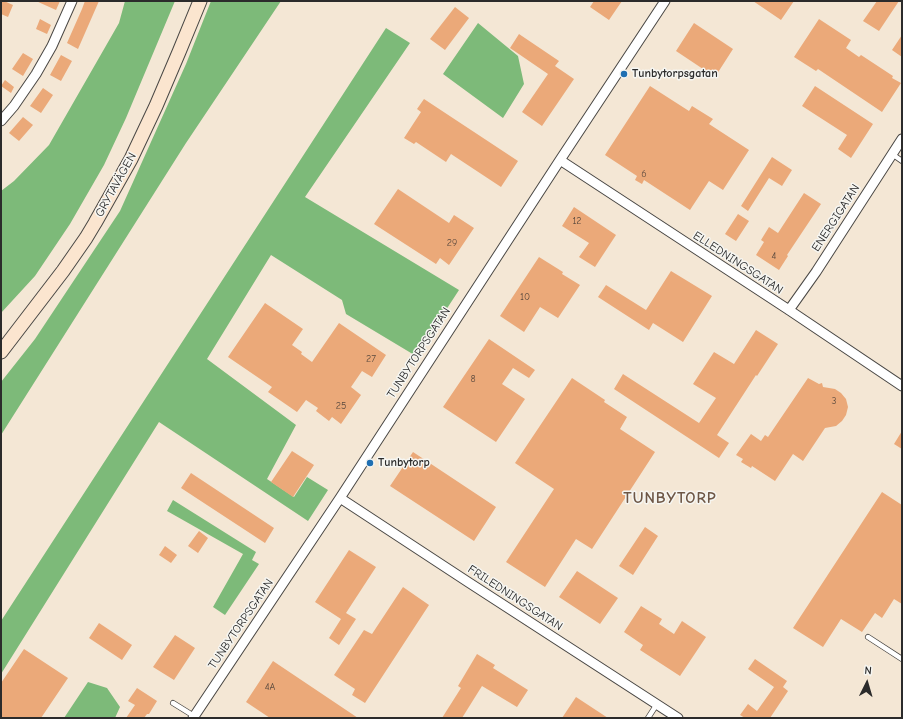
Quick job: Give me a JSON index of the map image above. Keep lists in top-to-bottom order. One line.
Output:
{"streets":{"street":["GRYTAVÄGEN","ENERGIGATAN","ELLEDNINGSGATAN","TUNBYTORPSGATAN","FRILEDNINGSGATAN"]},"crossings":[["ENERGIGATAN","ELLEDNINGSGATAN"],["ELLEDNINGSGATAN","TUNBYTORPSGATAN"],["TUNBYTORPSGATAN","FRILEDNINGSGATAN"]],"districts":["TUNBYTORP"],"places":["Tunbytorpsgatan","Tunbytorp"],"house_numbers":["6","12","29","4","10","27","8","3","25","4A"],"north":"top"}
